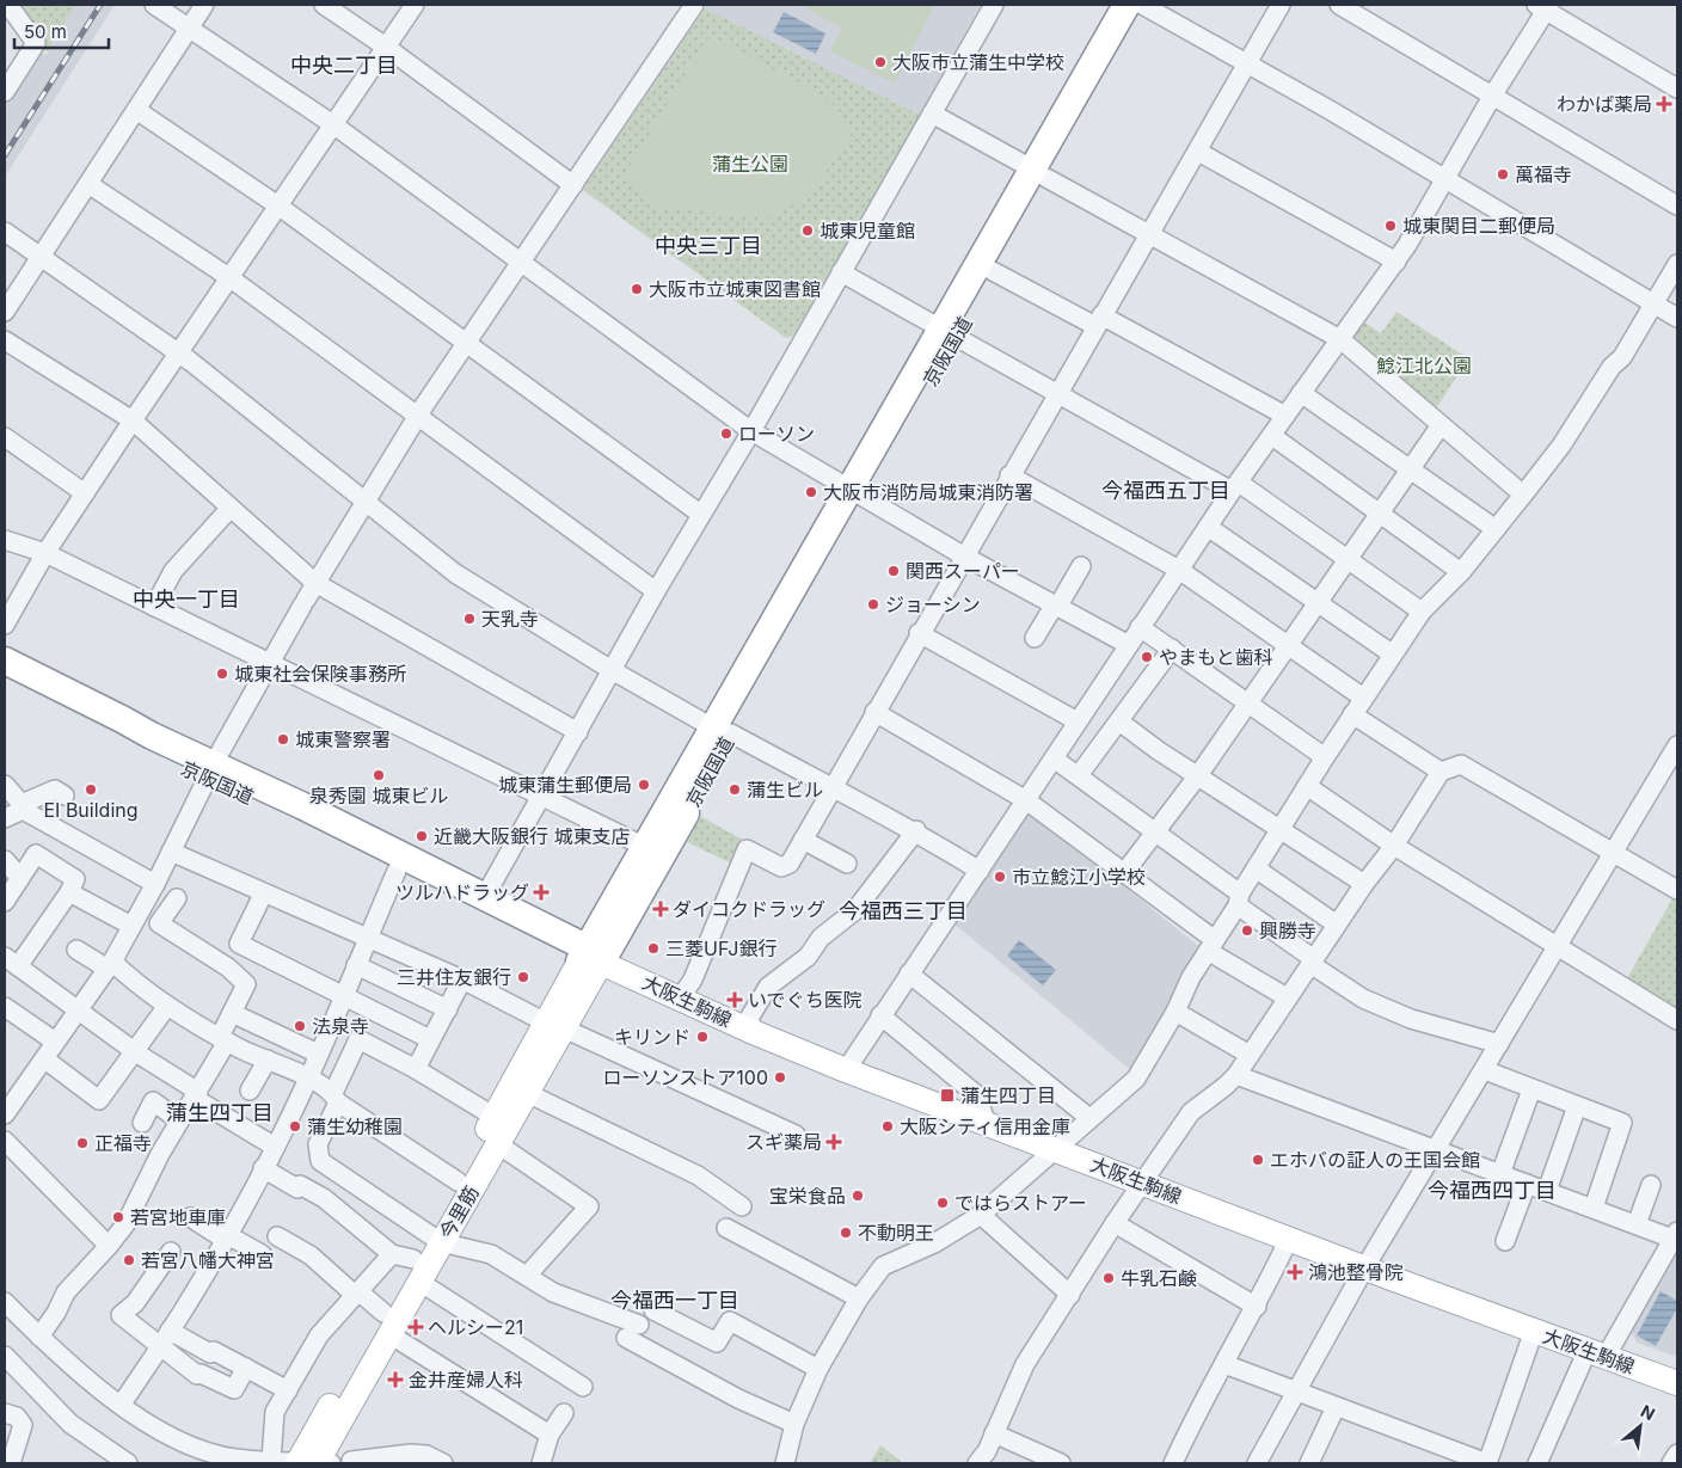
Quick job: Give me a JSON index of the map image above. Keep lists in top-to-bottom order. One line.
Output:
{"streets":{"highway":["京阪国道"],"main road":["大阪生駒線","今里筋"]},"crossings":[["京阪国道","大阪生駒線"],["京阪国道","今里筋"],["大阪生駒線","今里筋"]],"districts":["中央二丁目","中央三丁目","今福西五丁目","中央一丁目","今福西三丁目","蒲生四丁目","今福西四丁目","今福西一丁目"],"parks":["蒲生公園","鯰江北公園"],"places":{"other":["大阪市立蒲生中学校","萬福寺","城東関目二郵便局","城東児童館","大阪市立城東図書館","ローソン","大阪市消防局城東消防署","関西スーパー","ジョーシン","天乳寺","やまもと歯科","城東社会保険事務所","城東警察署","泉秀園 城東ビル","城東蒲生郵便局","EI Building","蒲生ビル","近畿大阪銀行 城東支店","市立鯰江小学校","興勝寺","三菱UFJ銀行","三井住友銀行","法泉寺","キリンド","ローソンストア100","蒲生幼稚園","大阪シティ信用金庫","正福寺","エホバの証人の王国会館","宝栄食品","ではらストアー","若宮地車庫","不動明王","若宮八幡大神宮","牛乳石鹸"],"health":["わかば薬局","ツルハドラッグ","ダイコクドラッグ","いでぐち医院","スギ薬局","鴻池整骨院","ヘルシー21","金井産婦人科"],"transit":["蒲生四丁目"]},"scale_bar":"50 m","north":"top right"}
